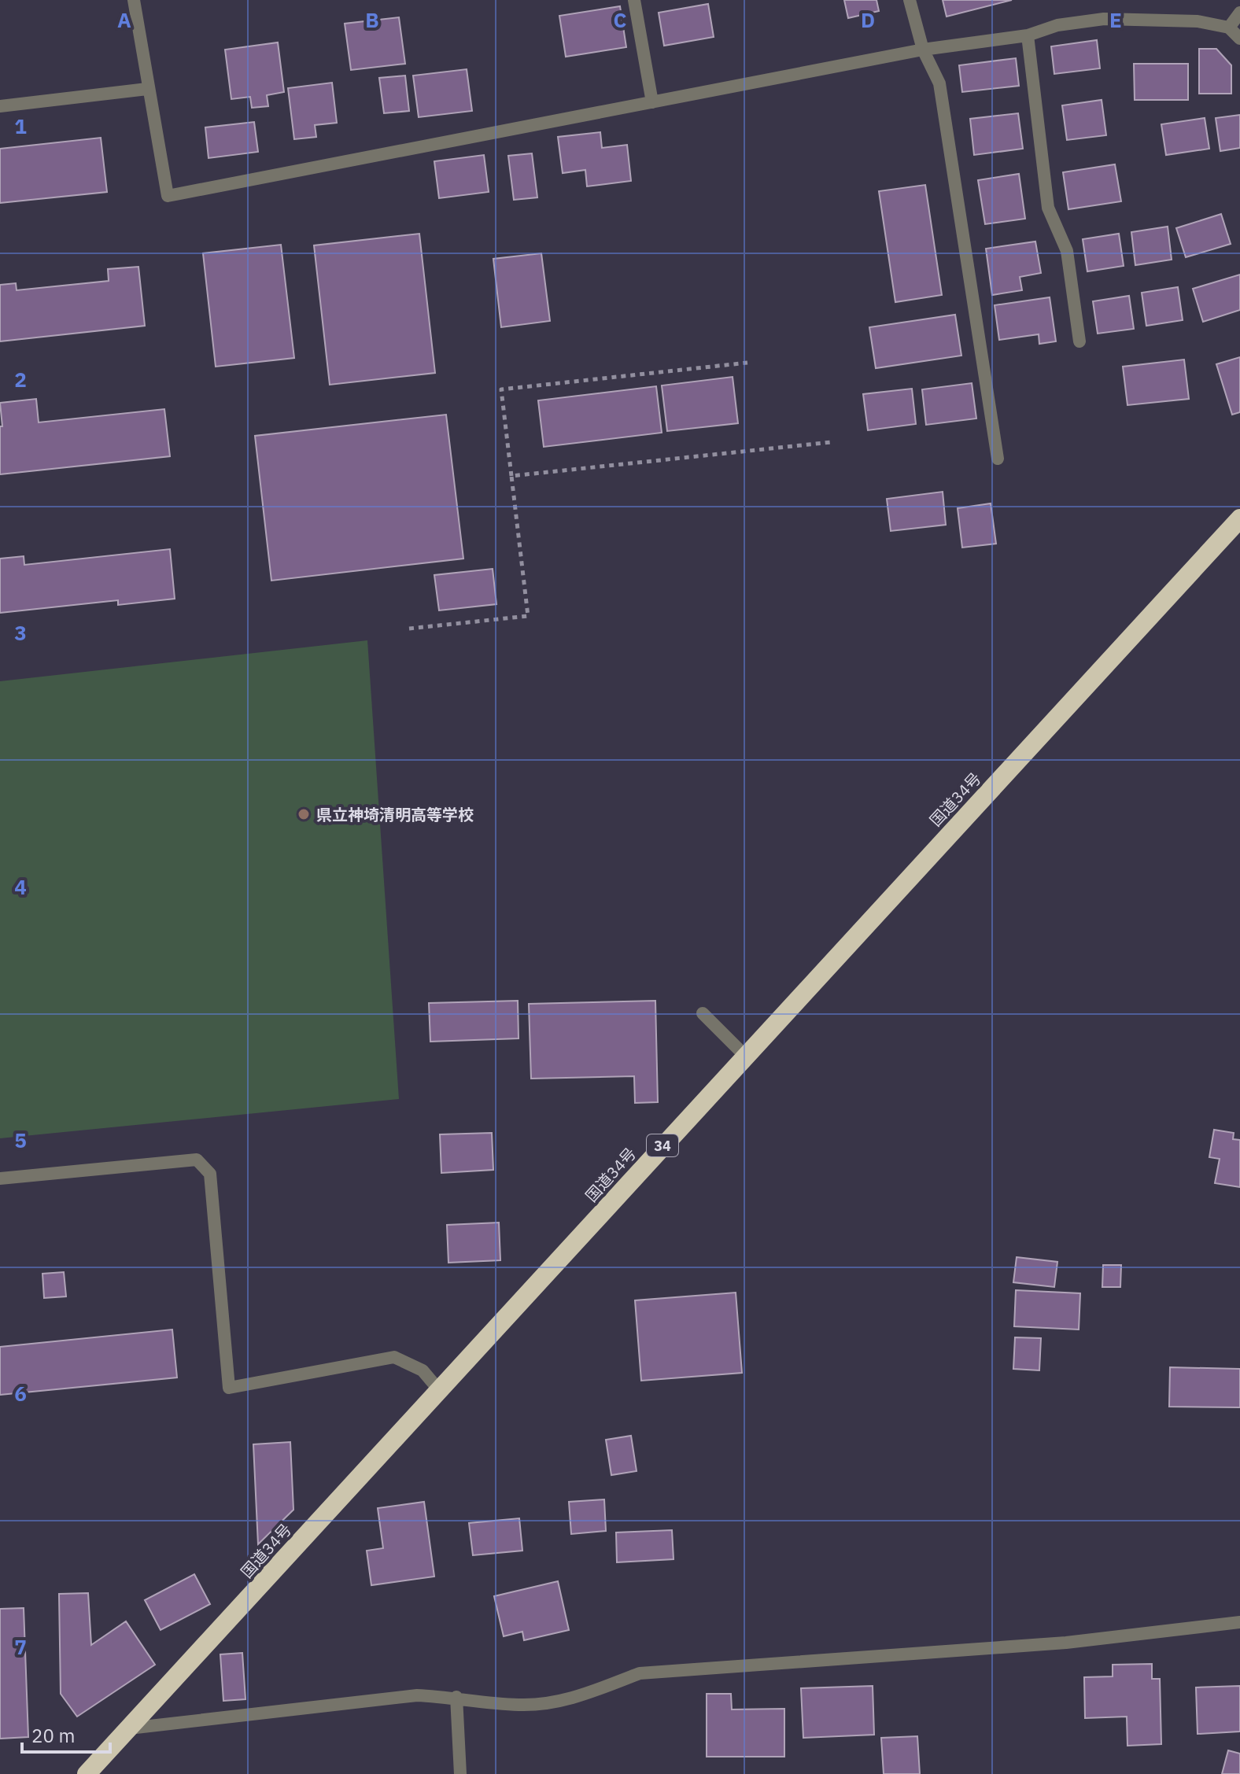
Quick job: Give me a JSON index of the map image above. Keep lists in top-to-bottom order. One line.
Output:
{"streets":{"highway":["国道34号","34"]},"places":["県立神埼清明高等学校"],"scale_bar":"20 m","grid":{"columns":["A","B","C","D","E"],"rows":["1","2","3","4","5","6","7"]}}
